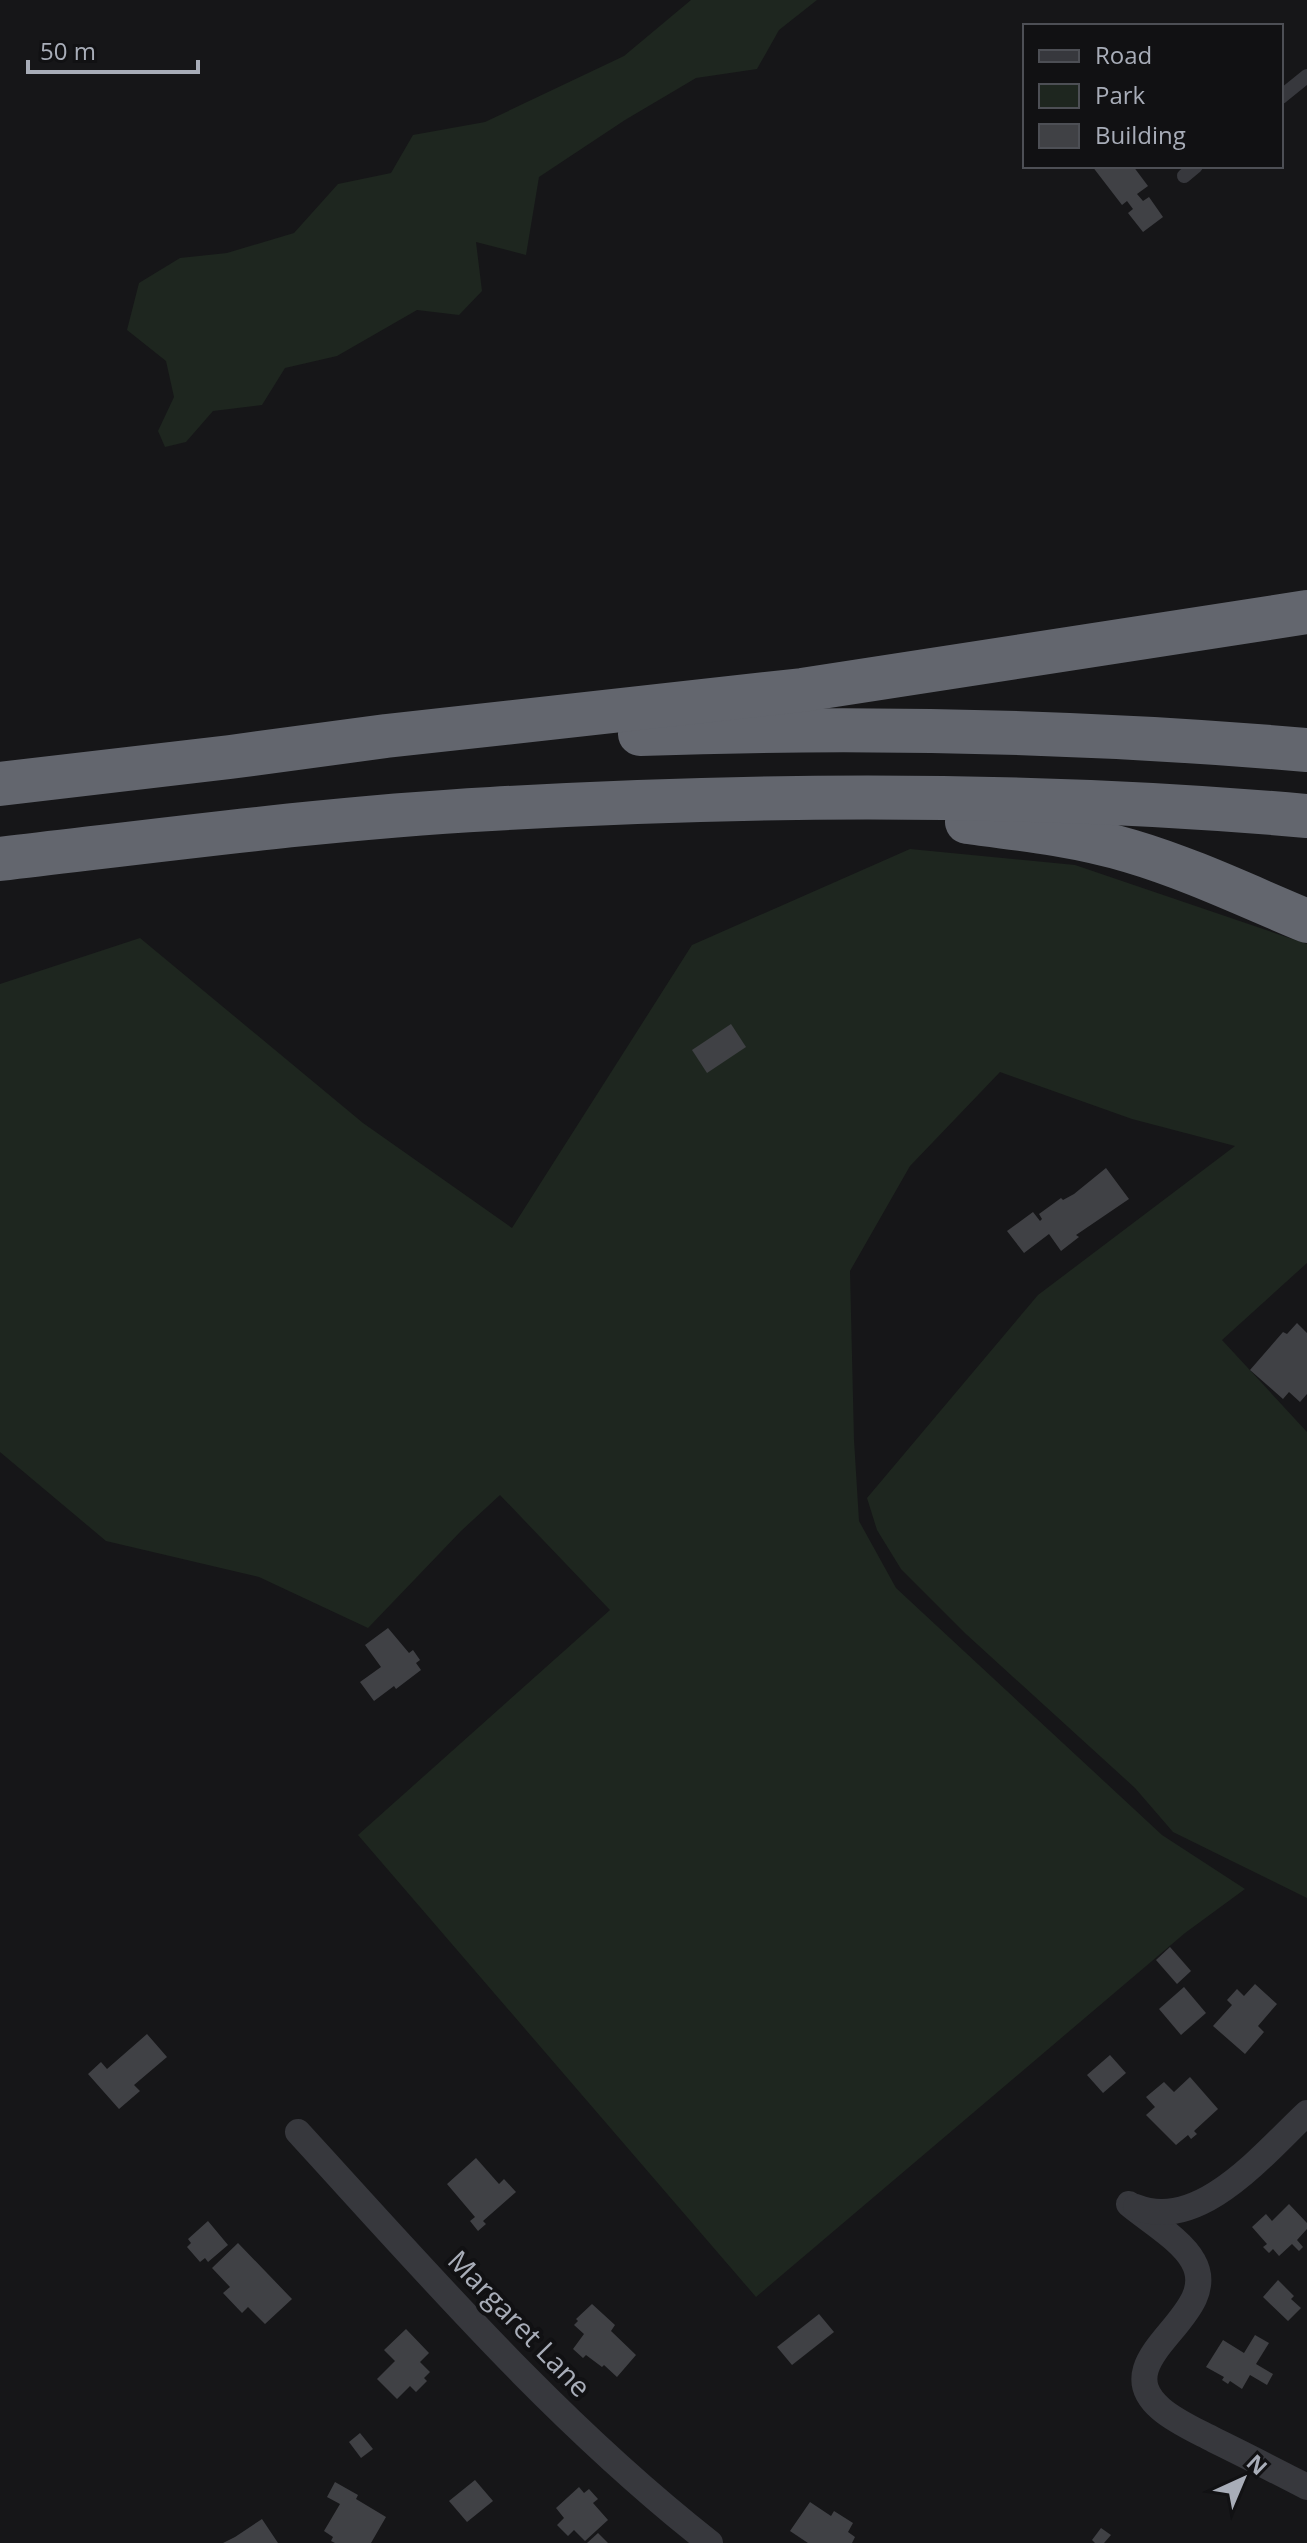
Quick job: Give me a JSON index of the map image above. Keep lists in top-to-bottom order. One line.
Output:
{"streets":{"street":["Margaret Lane"]},"legend":["Road","Park","Building"],"scale_bar":"50 m","north":"top right"}
